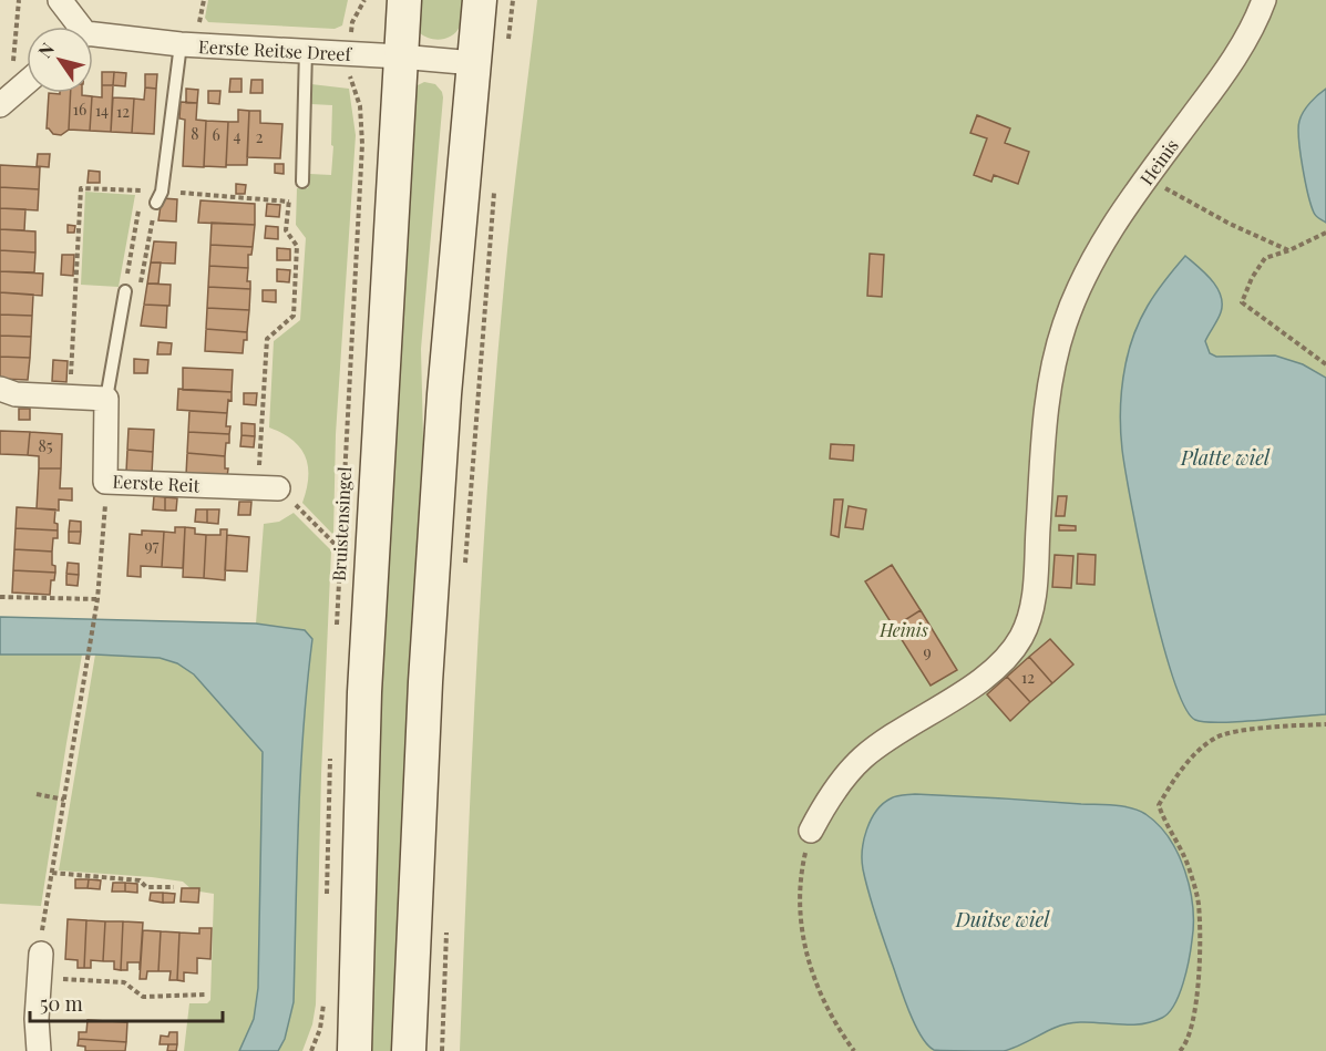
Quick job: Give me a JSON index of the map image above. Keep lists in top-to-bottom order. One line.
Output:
{"streets":{"main road":["Bruistensingel"],"street":["Eerste Reitse Dreef","Heinis","Eerste Reit"]},"crossings":[["Eerste Reitse Dreef","Bruistensingel"]],"water":["Platte wiel","Duitse wiel"],"parks":["Heinis"],"house_numbers":["16","14","12","8","6","4","2","85","97","9","12"],"scale_bar":"50 m","north":"top left"}
